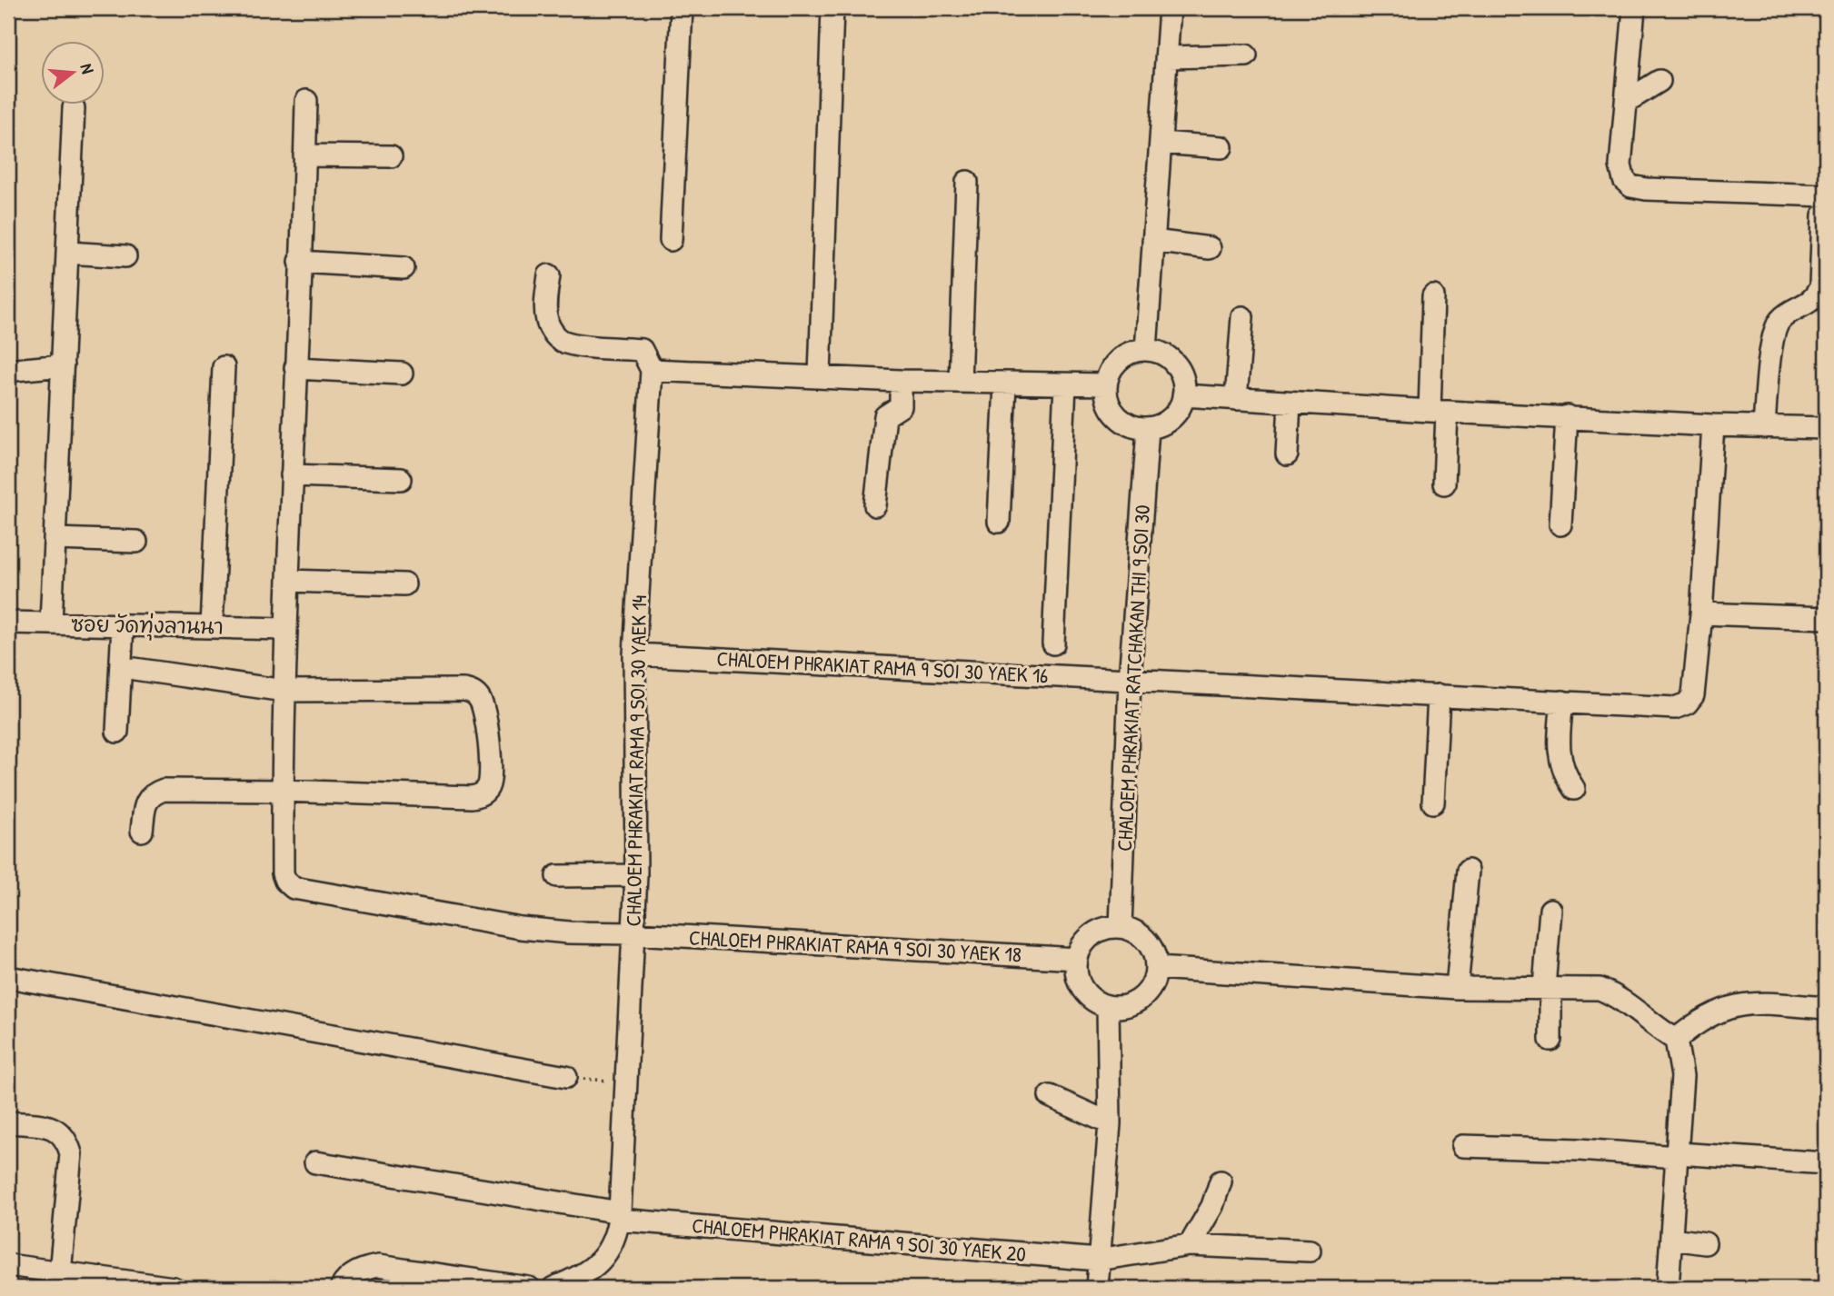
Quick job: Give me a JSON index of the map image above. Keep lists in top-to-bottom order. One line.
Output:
{"streets":{"street":["ซอย วัดทุ่งลานนา","CHALOEM PHRAKIAT RAMA 9 SOI 30 YAEK 16","CHALOEM PHRAKIAT RATCHAKAN THI 9 SOI 30","CHALOEM PHRAKIAT RAMA 9 SOI 30 YAEK 14","CHALOEM PHRAKIAT RAMA 9 SOI 30 YAEK 18","CHALOEM PHRAKIAT RAMA 9 SOI 30 YAEK 20"]},"crossings":[["ซอย วัดทุ่งลานนา","CHALOEM PHRAKIAT RAMA 9 SOI 30 YAEK 18"],["CHALOEM PHRAKIAT RAMA 9 SOI 30 YAEK 16","CHALOEM PHRAKIAT RATCHAKAN THI 9 SOI 30"],["CHALOEM PHRAKIAT RAMA 9 SOI 30 YAEK 16","CHALOEM PHRAKIAT RAMA 9 SOI 30 YAEK 14"],["CHALOEM PHRAKIAT RATCHAKAN THI 9 SOI 30","CHALOEM PHRAKIAT RAMA 9 SOI 30 YAEK 18"],["CHALOEM PHRAKIAT RAMA 9 SOI 30 YAEK 14","CHALOEM PHRAKIAT RAMA 9 SOI 30 YAEK 18"],["CHALOEM PHRAKIAT RAMA 9 SOI 30 YAEK 14","CHALOEM PHRAKIAT RAMA 9 SOI 30 YAEK 20"]],"north":"right"}
